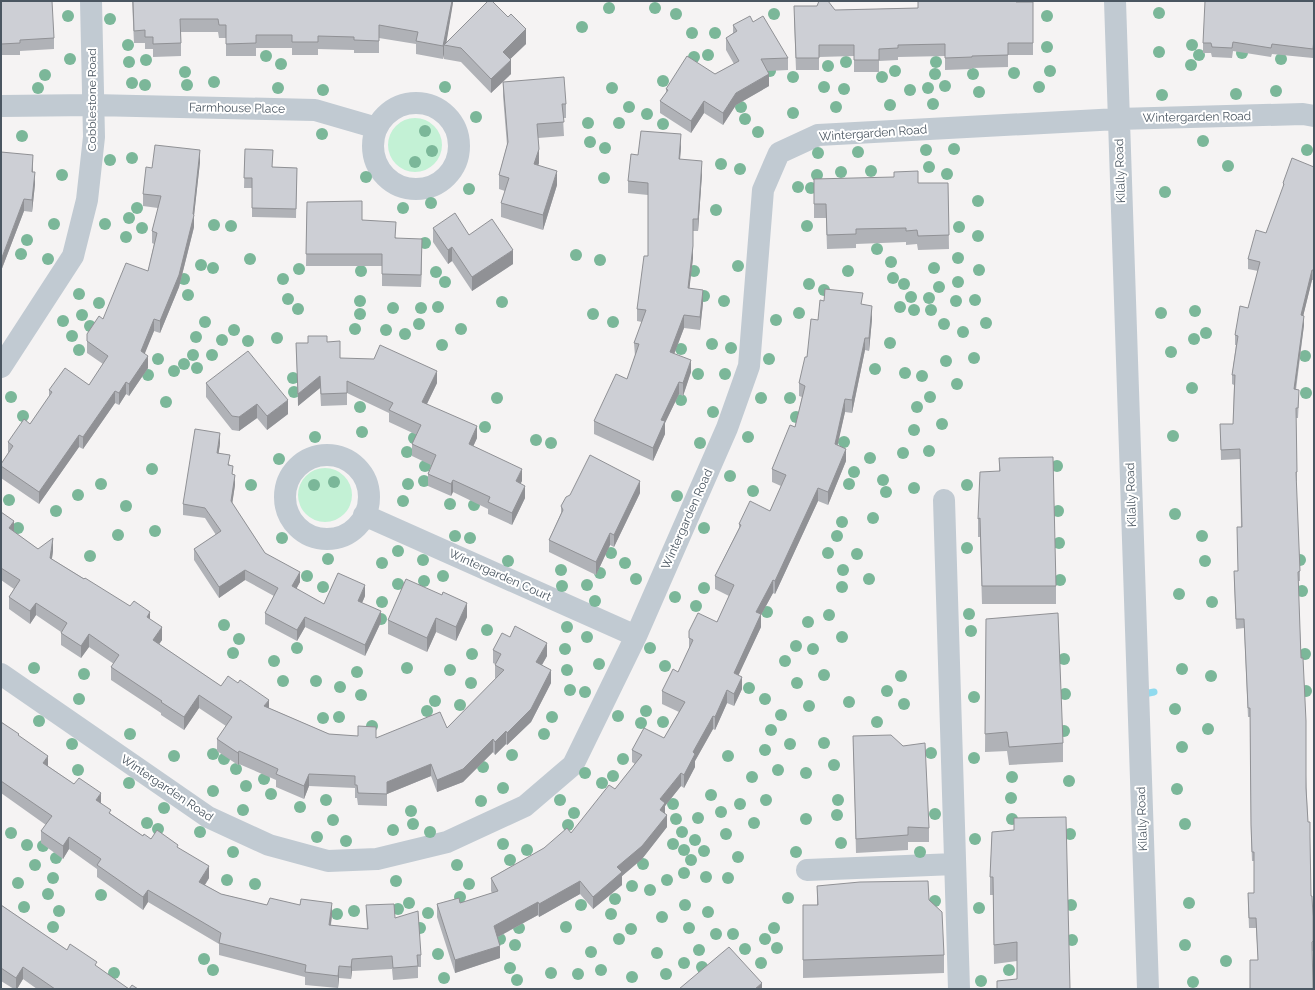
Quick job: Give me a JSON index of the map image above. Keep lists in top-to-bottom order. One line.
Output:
{"streets":{"street":["Cobblestone Road","Farmhouse Place","Wintergarden Road","Kilally Road","Wintergarden Court"]},"crossings":[["Cobblestone Road","Farmhouse Place"],["Wintergarden Road","Kilally Road"],["Wintergarden Road","Wintergarden Court"]]}
